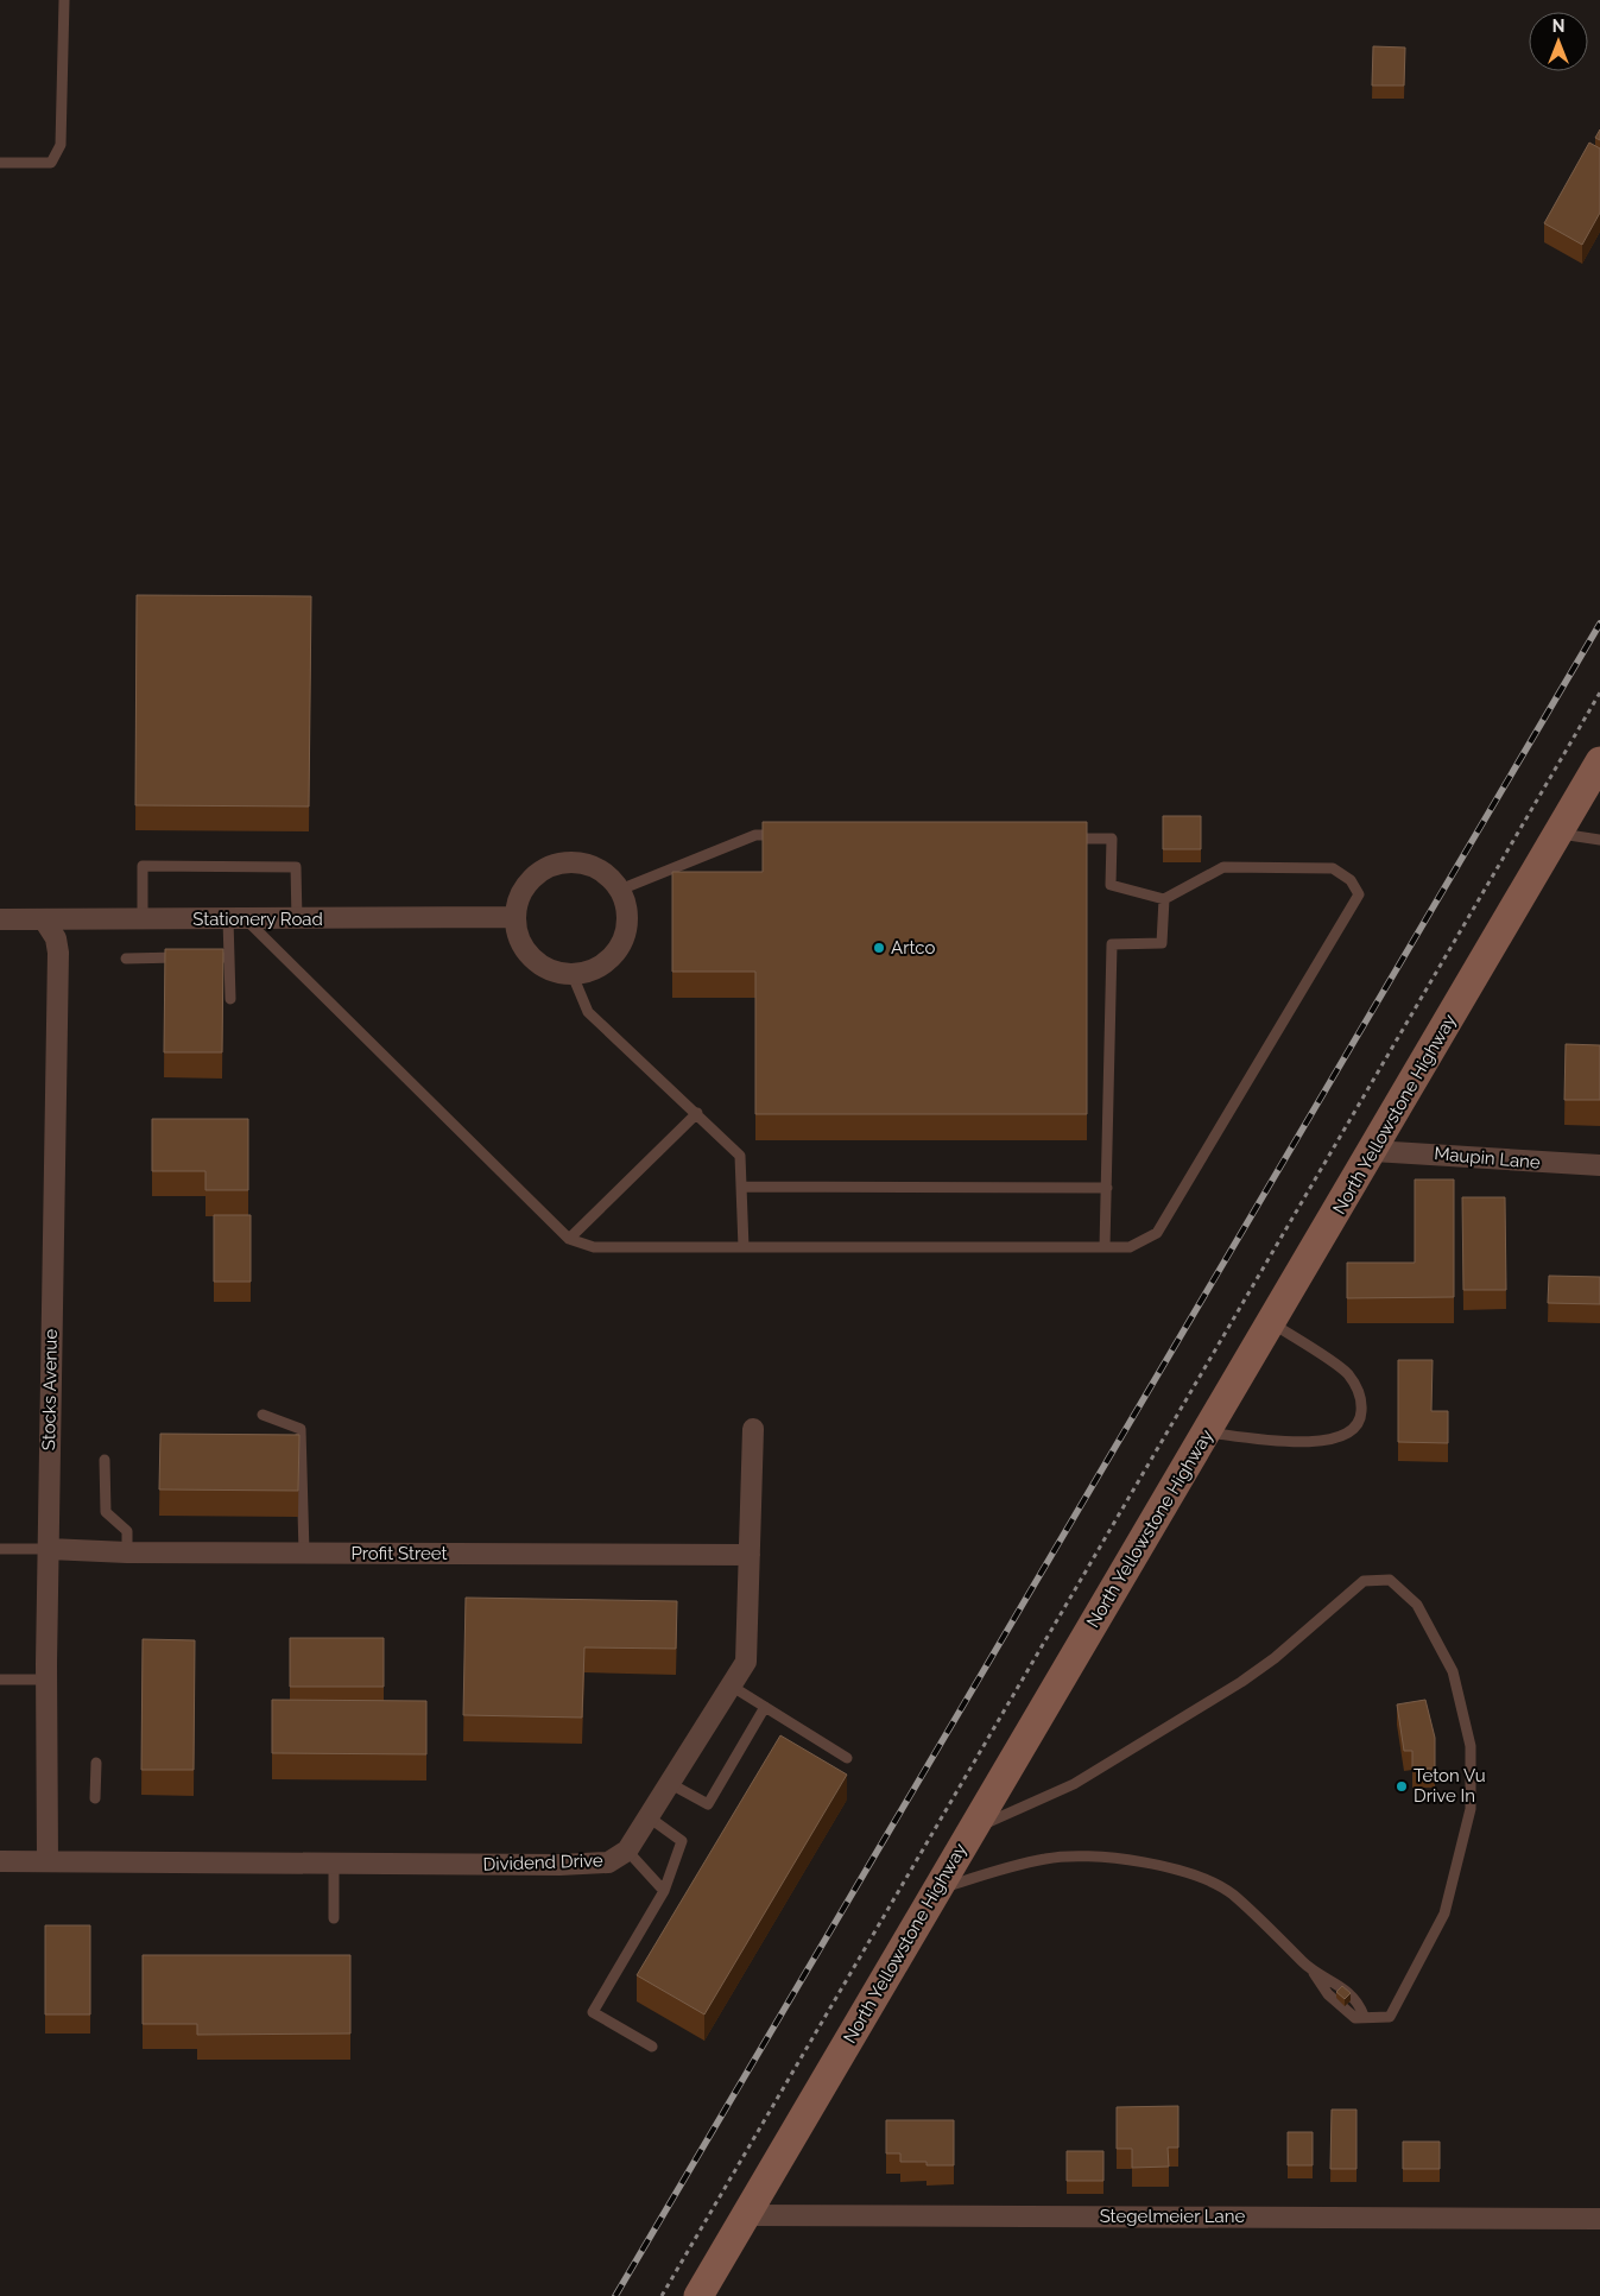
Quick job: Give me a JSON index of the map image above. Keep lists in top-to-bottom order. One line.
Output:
{"streets":{"main road":["North Yellowstone Highway"],"street":["Stationery Road","Maupin Lane","Stocks Avenue","Profit Street","Dividend Drive","Stegelmeier Lane"]},"crossings":[["Stationery Road","Stocks Avenue"],["North Yellowstone Highway","Maupin Lane"],["North Yellowstone Highway","Stegelmeier Lane"],["Stocks Avenue","Profit Street"],["Stocks Avenue","Dividend Drive"],["Profit Street","Dividend Drive"]],"places":["Artco","Teton Vu Drive In"],"north":"top"}
